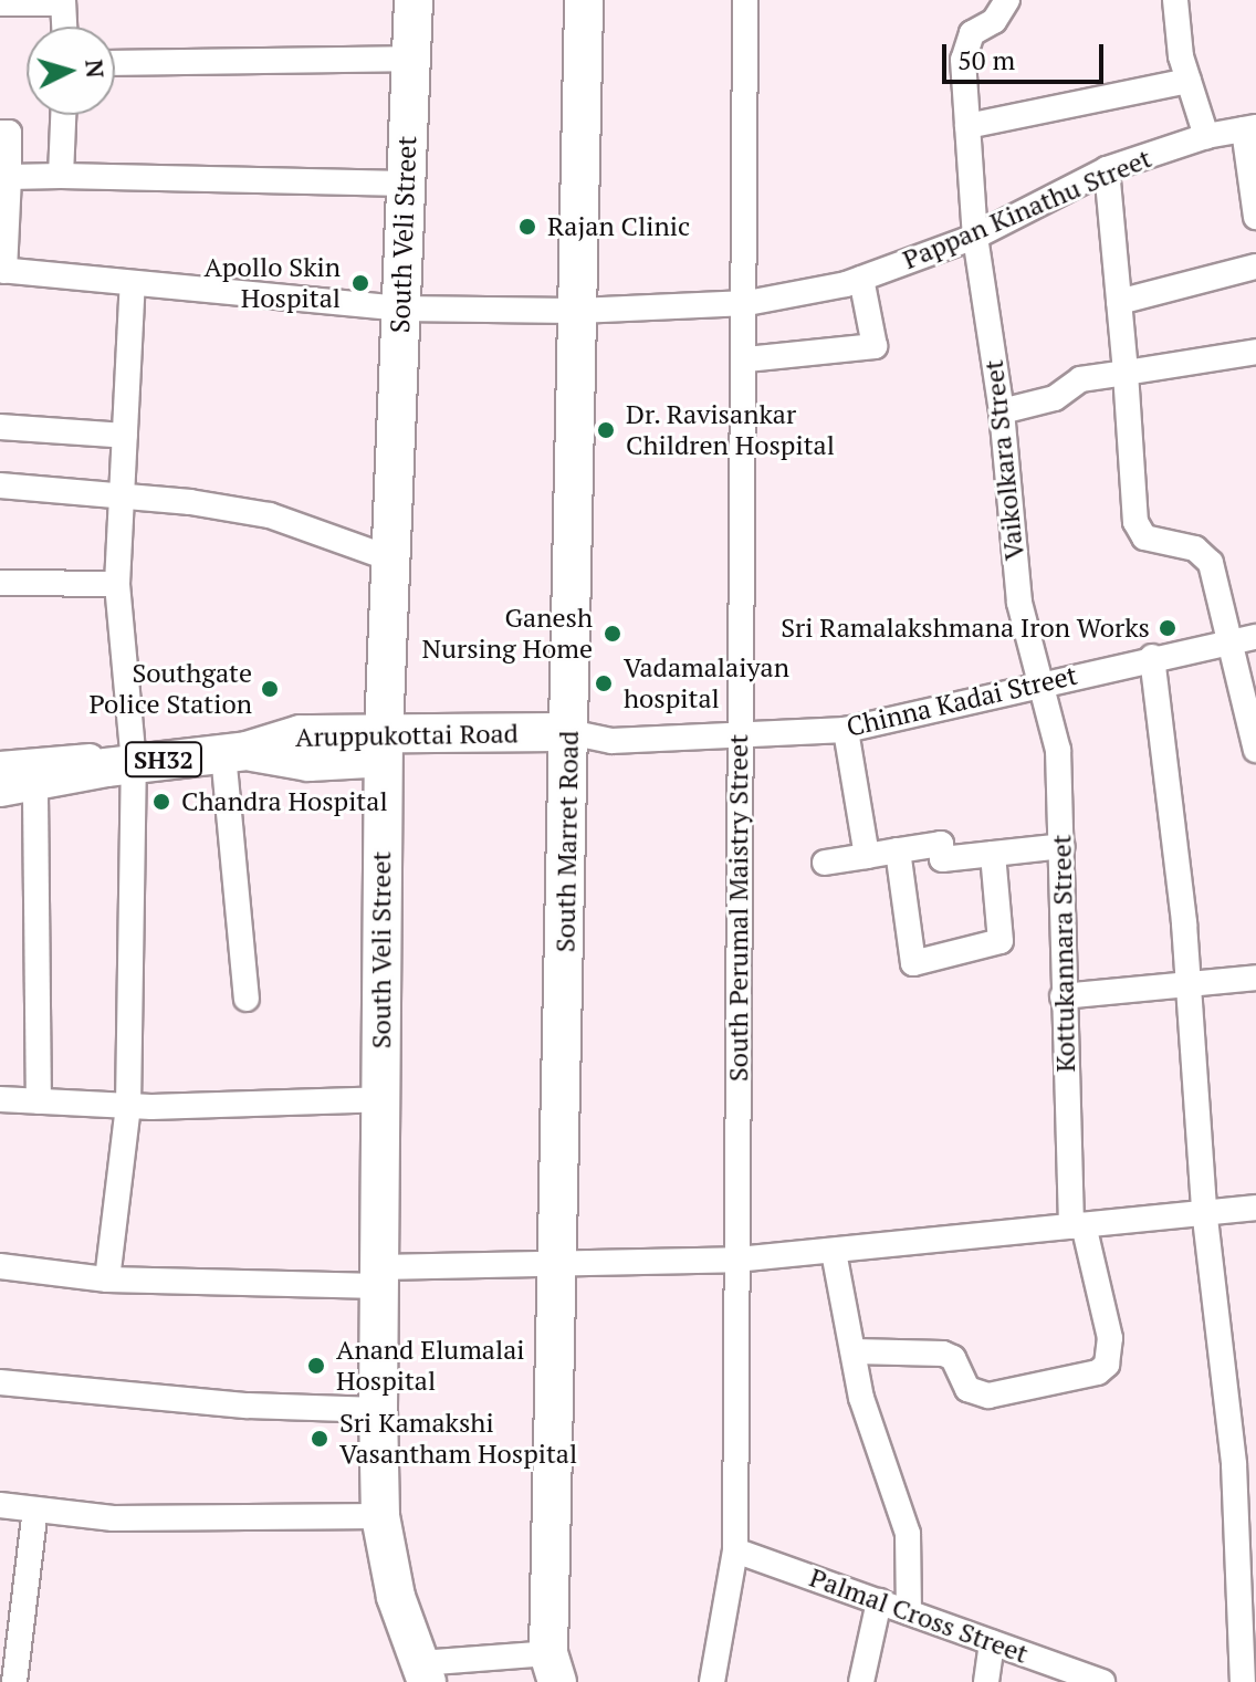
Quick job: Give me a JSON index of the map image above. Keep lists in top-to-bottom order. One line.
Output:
{"streets":{"main road":["South Veli Street","Aruppukottai Road","SH32","South Marret Road"],"street":["Pappan Kinathu Street","Vaikolkara Street","Chinna Kadai Street","South Perumal Maistry Street","Kottukannara Street","Palmal Cross Street"]},"crossings":[["Pappan Kinathu Street","South Veli Street"],["Pappan Kinathu Street","Vaikolkara Street"],["Pappan Kinathu Street","South Marret Road"],["Pappan Kinathu Street","South Perumal Maistry Street"],["South Veli Street","Aruppukottai Road"],["Vaikolkara Street","Chinna Kadai Street"],["Vaikolkara Street","Kottukannara Street"],["Chinna Kadai Street","Aruppukottai Road"],["Chinna Kadai Street","South Marret Road"],["Chinna Kadai Street","South Perumal Maistry Street"],["Chinna Kadai Street","Kottukannara Street"],["Aruppukottai Road","South Marret Road"],["South Perumal Maistry Street","Palmal Cross Street"]],"places":["Rajan Clinic","Apollo Skin Hospital","Dr. Ravisankar Children Hospital","Sri Ramalakshmana Iron Works","Ganesh Nursing Home","Vadamalaiyan hospital","Southgate Police Station","Chandra Hospital","Anand Elumalai Hospital","Sri Kamakshi Vasantham Hospital"],"scale_bar":"50 m","north":"right"}
